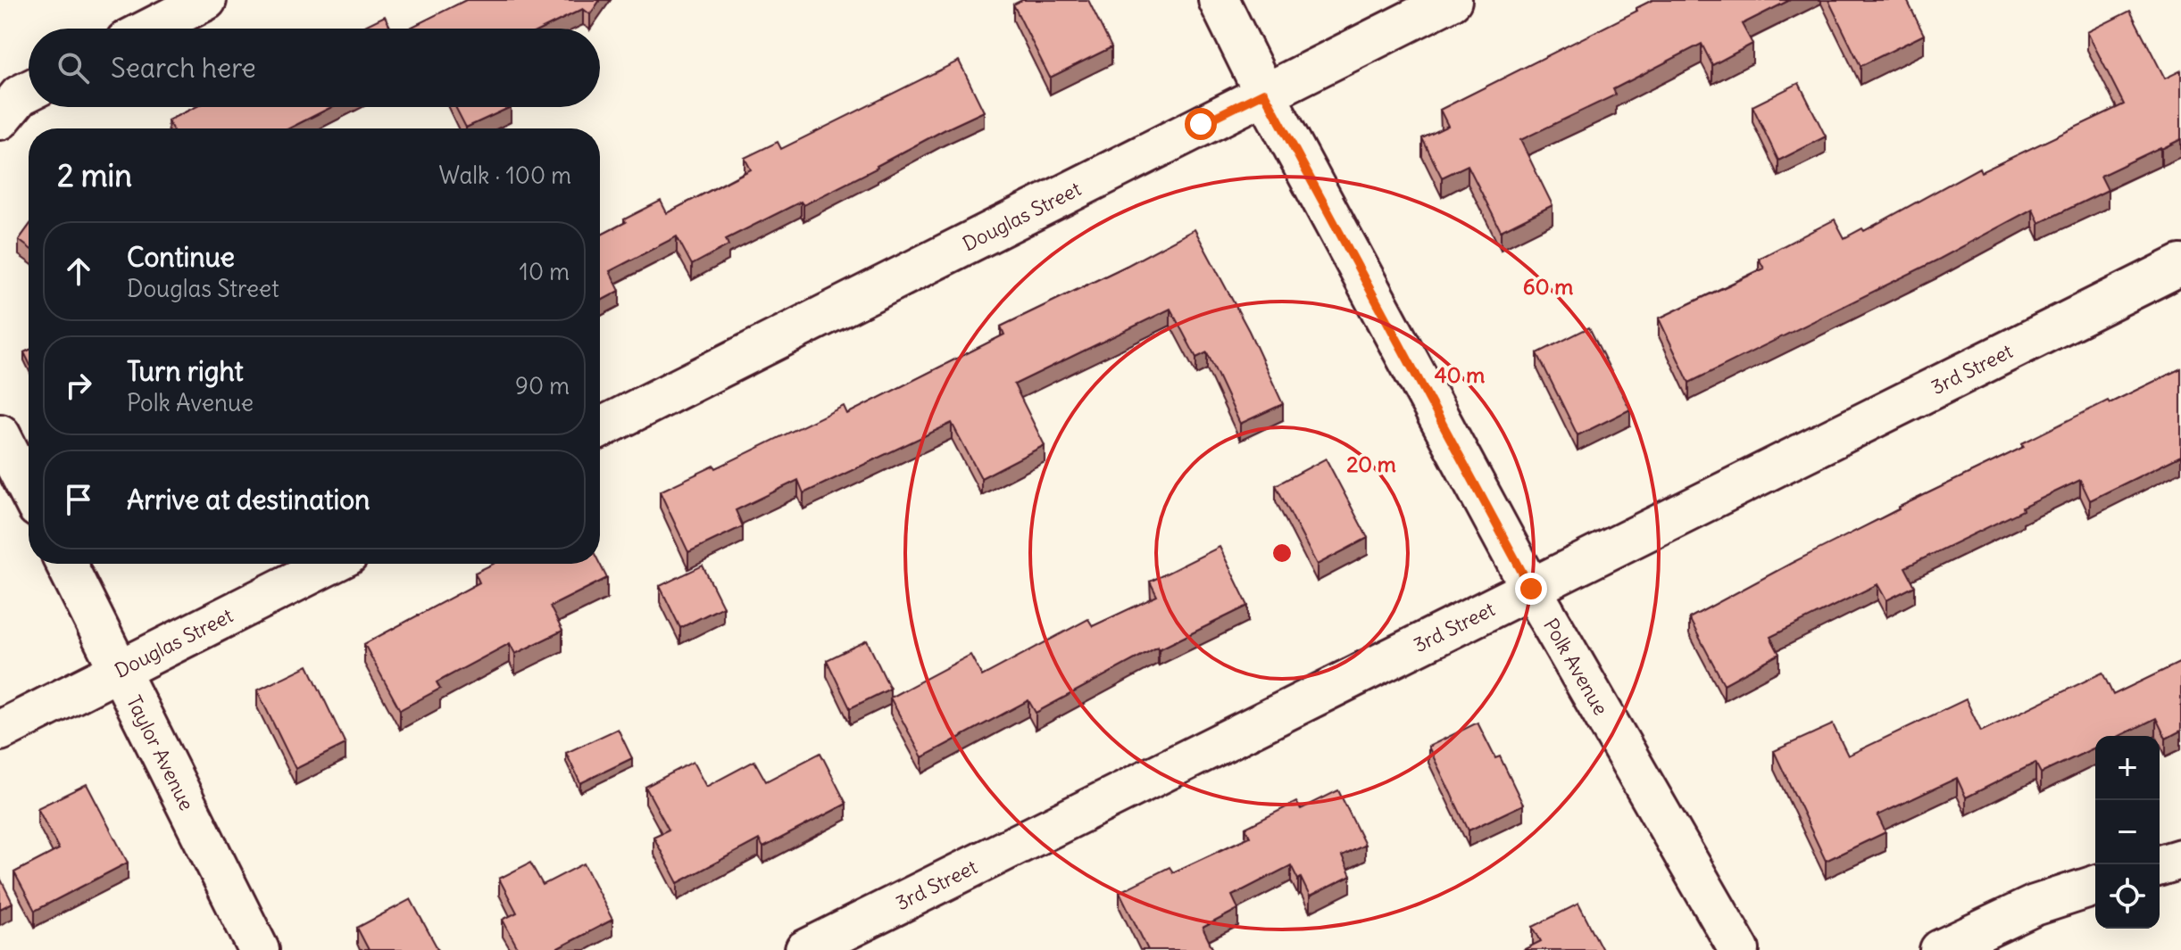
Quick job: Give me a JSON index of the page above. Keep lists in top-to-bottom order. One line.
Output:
{"streets":{"street":["Douglas Street","3rd Street","Polk Avenue","Taylor Avenue"]},"crossings":[["Douglas Street","Polk Avenue"],["Douglas Street","Taylor Avenue"],["3rd Street","Polk Avenue"]],"page":{"search":"Search here","heading":["2 min","Walk · 100 m"],"list":[["Continue","Douglas Street","10 m"],["Turn right","Polk Avenue","90 m"],"Arrive at destination"],"map_buttons":["+","−"]},"rings":["60 m","40 m","20 m"]}
